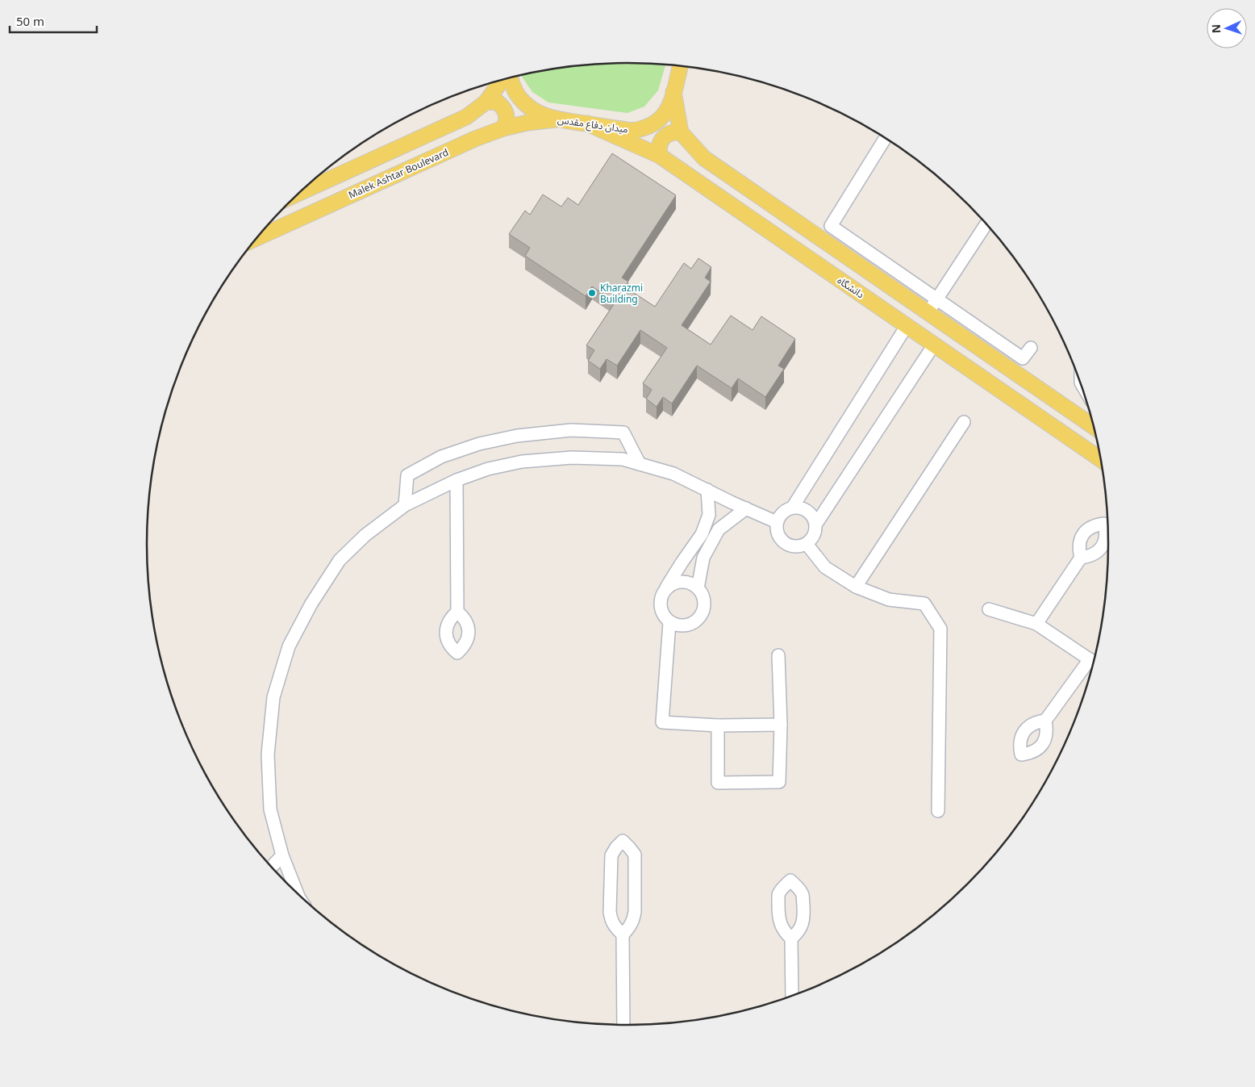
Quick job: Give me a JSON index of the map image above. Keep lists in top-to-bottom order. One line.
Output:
{"streets":{"main road":["میدان دفاع مقدس","Malek Ashtar Boulevard","دانشگاه"]},"crossings":[["میدان دفاع مقدس","Malek Ashtar Boulevard"],["میدان دفاع مقدس","دانشگاه"]],"places":["Kharazmi Building"],"scale_bar":"50 m","north":"left"}
